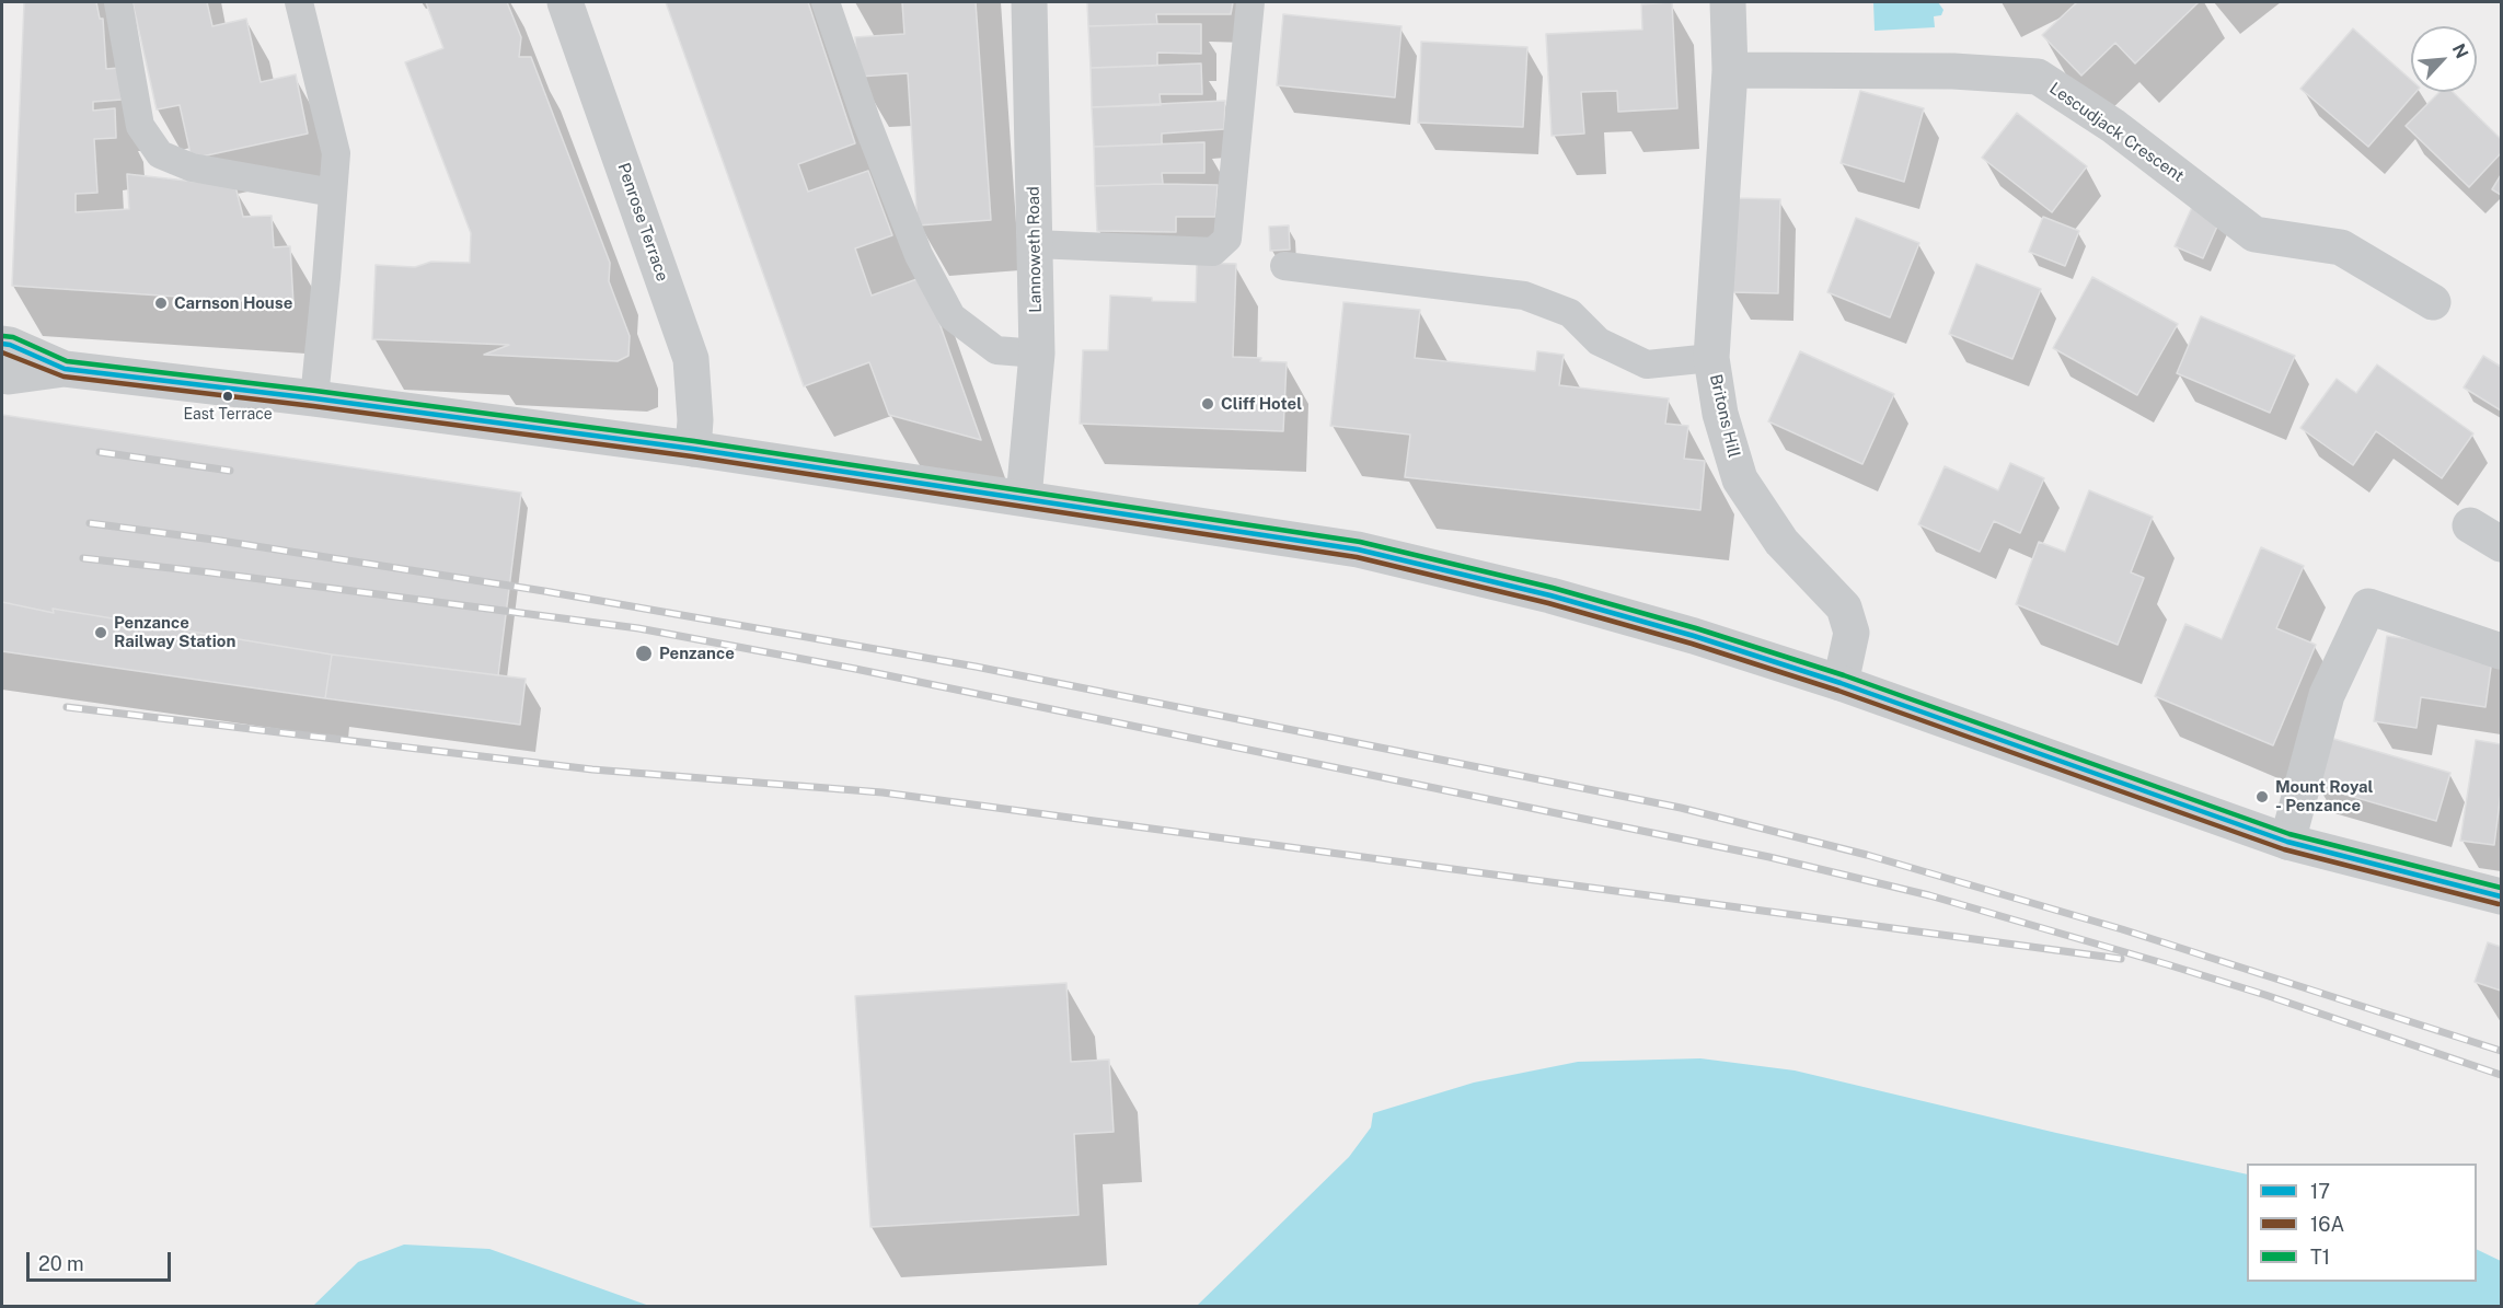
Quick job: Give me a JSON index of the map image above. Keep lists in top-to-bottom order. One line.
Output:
{"streets":{"street":["Lescudjack Crescent","Penrose Terrace","Lannoweth Road","Britons Hill"]},"crossings":[["Lescudjack Crescent","Britons Hill"]],"places":["Carnson House","East Terrace","Cliff Hotel","Penzance Railway Station","Penzance","Mount Royal - Penzance"],"lines":["transit line T1","transit line 17","transit line 16A"],"legend":["17","16A","T1"],"scale_bar":"20 m","north":"top right"}
